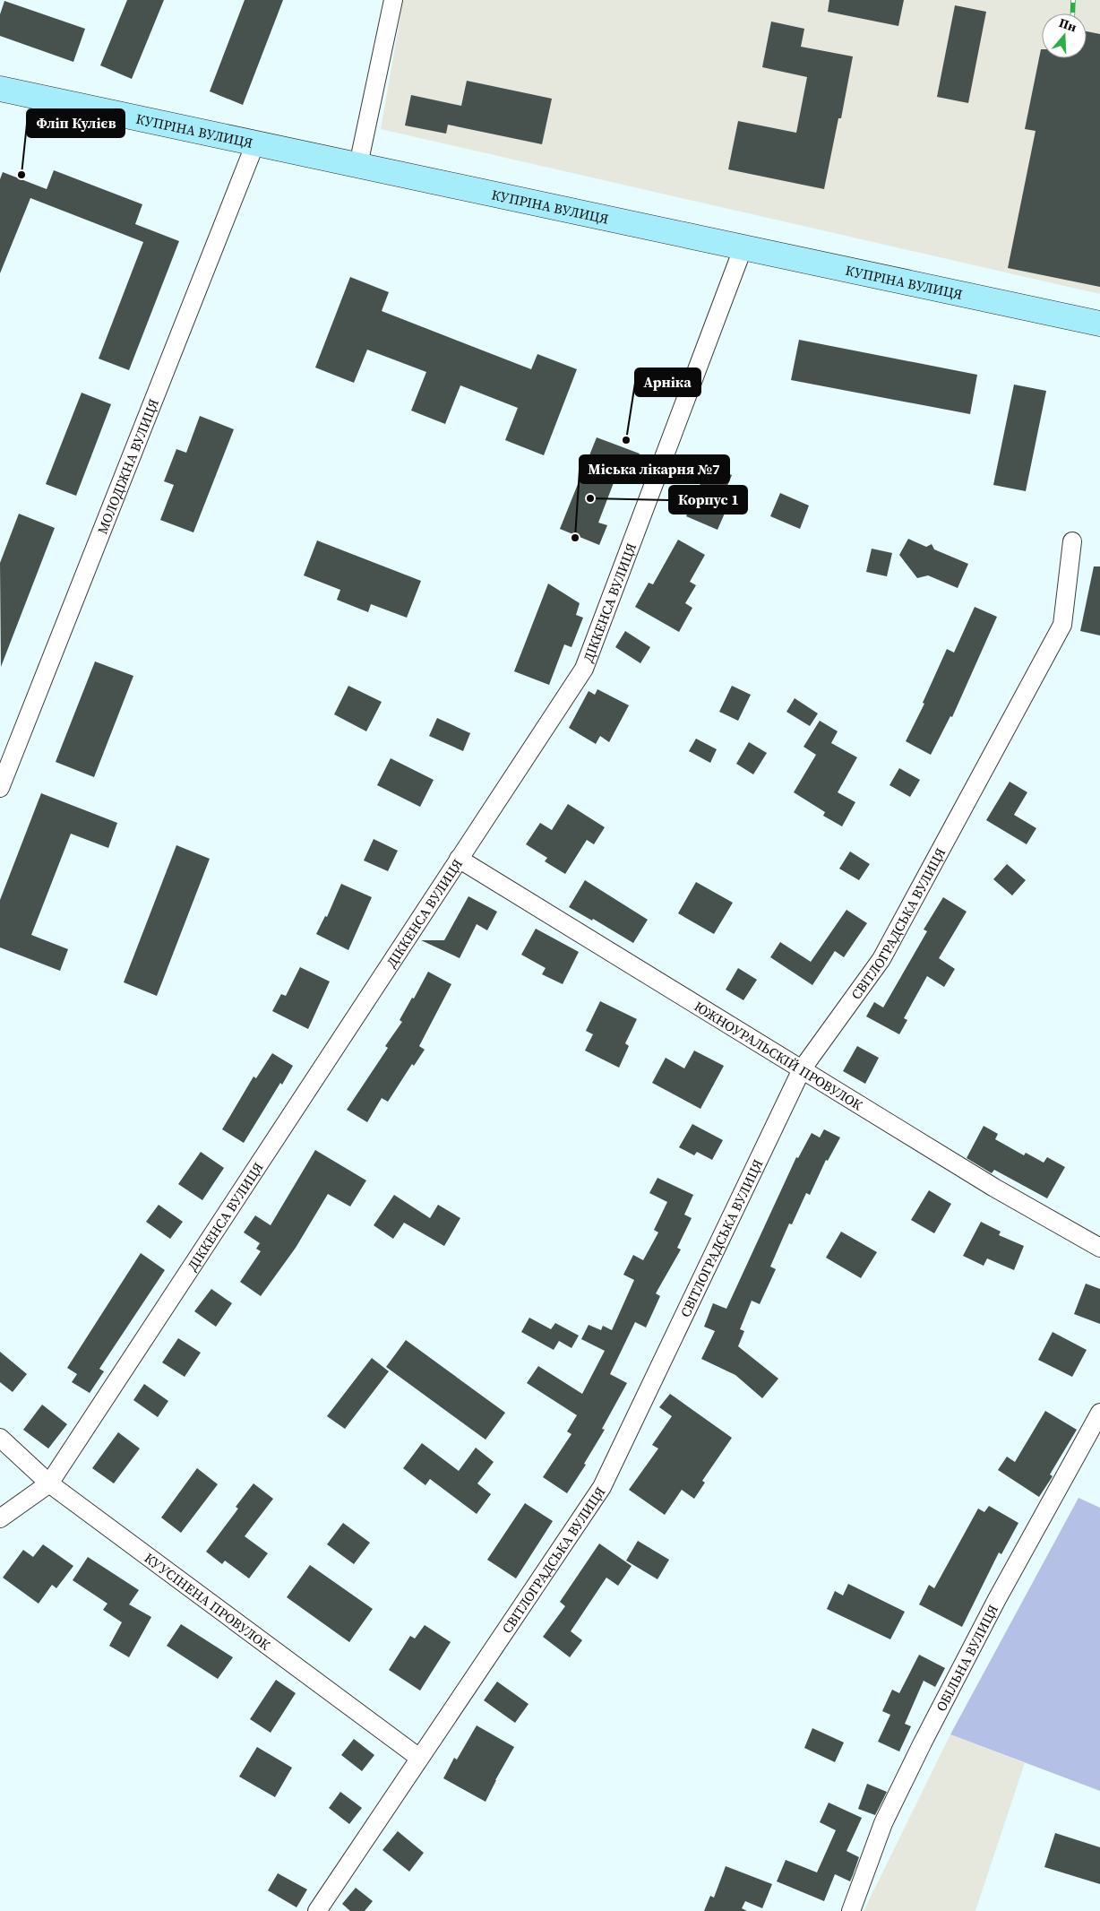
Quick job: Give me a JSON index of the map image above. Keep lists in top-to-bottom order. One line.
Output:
{"streets":{"main road":["КУПРІНА ВУЛИЦЯ"],"street":["МОЛОДІЖНА ВУЛИЦЯ","ДІККЕНСА ВУЛИЦЯ","СВІТЛОГРАДСЬКА ВУЛИЦЯ","ЮЖНОУРАЛЬСКІЙ ПРОВУЛОК","КУУСІНЕНА ПРОВУЛОК","ОБІЛЬНА ВУЛИЦЯ"]},"crossings":[["КУПРІНА ВУЛИЦЯ","МОЛОДІЖНА ВУЛИЦЯ"],["КУПРІНА ВУЛИЦЯ","ДІККЕНСА ВУЛИЦЯ"],["ДІККЕНСА ВУЛИЦЯ","ЮЖНОУРАЛЬСКІЙ ПРОВУЛОК"],["ДІККЕНСА ВУЛИЦЯ","КУУСІНЕНА ПРОВУЛОК"],["СВІТЛОГРАДСЬКА ВУЛИЦЯ","ЮЖНОУРАЛЬСКІЙ ПРОВУЛОК"],["СВІТЛОГРАДСЬКА ВУЛИЦЯ","КУУСІНЕНА ПРОВУЛОК"]],"places":["Фліп Кулієв","Арніка","Корпус 1","Міська лікарня №7"],"north":"top"}
